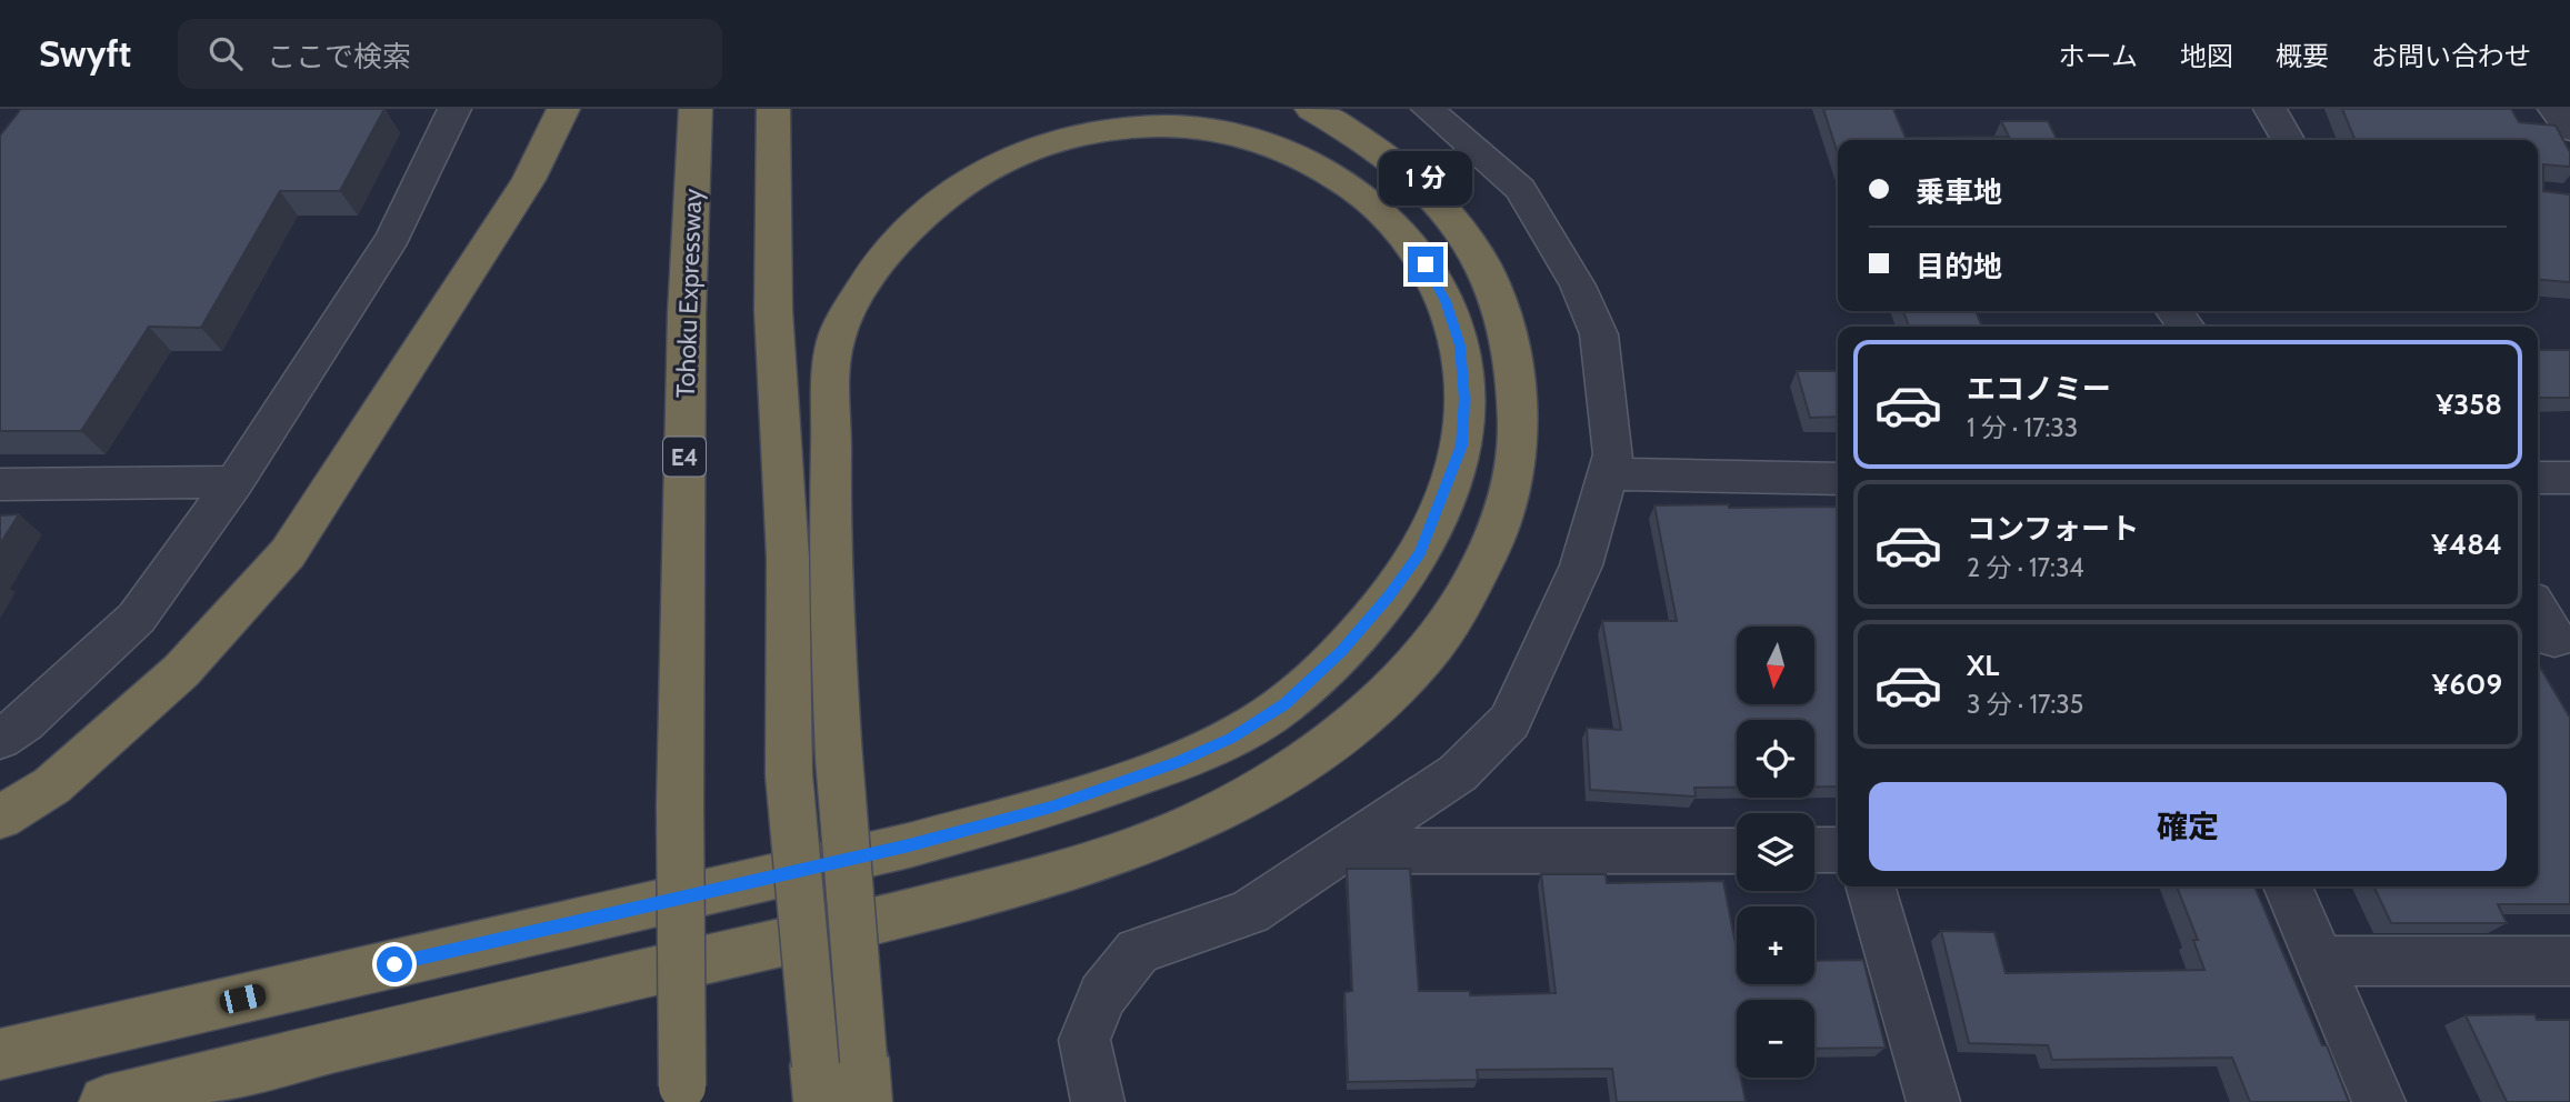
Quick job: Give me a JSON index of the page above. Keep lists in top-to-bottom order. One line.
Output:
{"streets":{"highway":["Tohoku Expressway","E4"]},"north":"bottom","page":{"header":"Swyft","search":"ここで検索","nav":["ホーム","地図","概要","お問い合わせ"],"banner":["乗車地","目的地"],"bubble":"1 分","list":[{"name":"エコノミー","note":"1 分 · 17:33","value":"¥358"},{"name":"コンフォート","note":"2 分 · 17:34","value":"¥484"},{"name":"XL","note":"3 分 · 17:35","value":"¥609"}],"map_buttons":["+","−"],"buttons":"確定"}}
